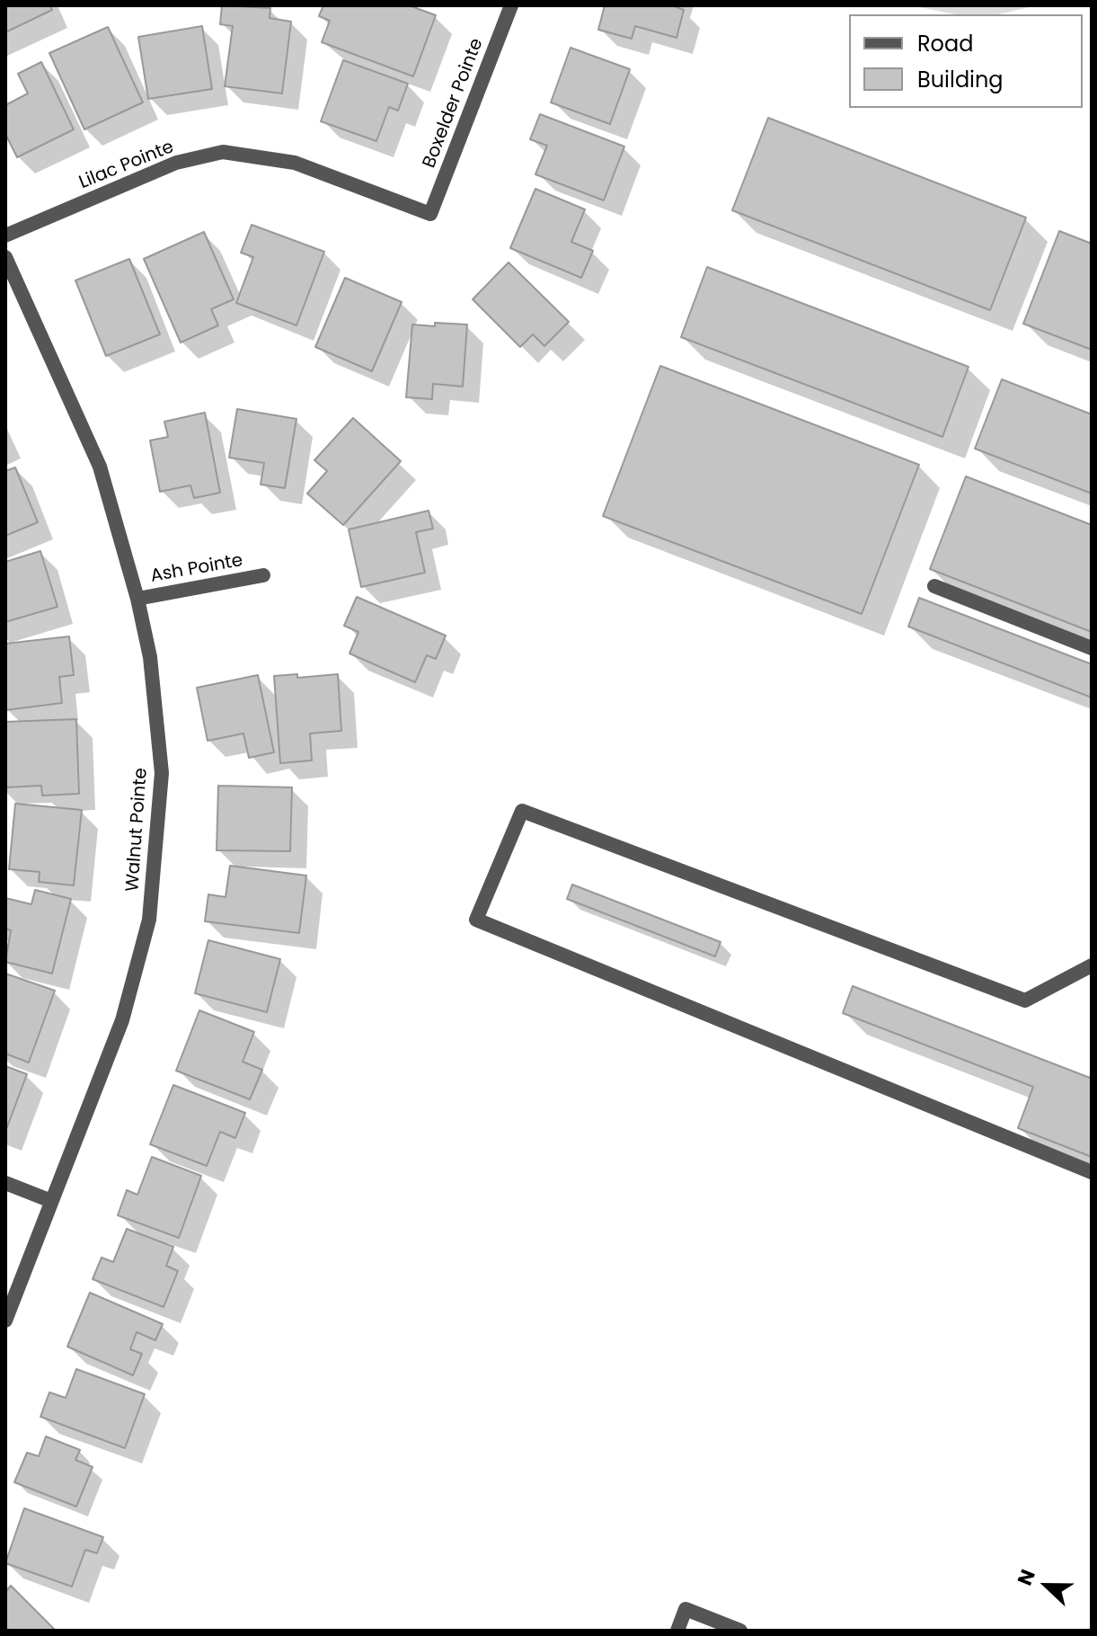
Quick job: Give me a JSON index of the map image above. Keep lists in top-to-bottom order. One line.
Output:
{"streets":{"street":["Boxelder Pointe","Lilac Pointe","Ash Pointe","Walnut Pointe"]},"crossings":[["Boxelder Pointe","Lilac Pointe"],["Ash Pointe","Walnut Pointe"]],"legend":["Road","Building"],"north":"left"}
